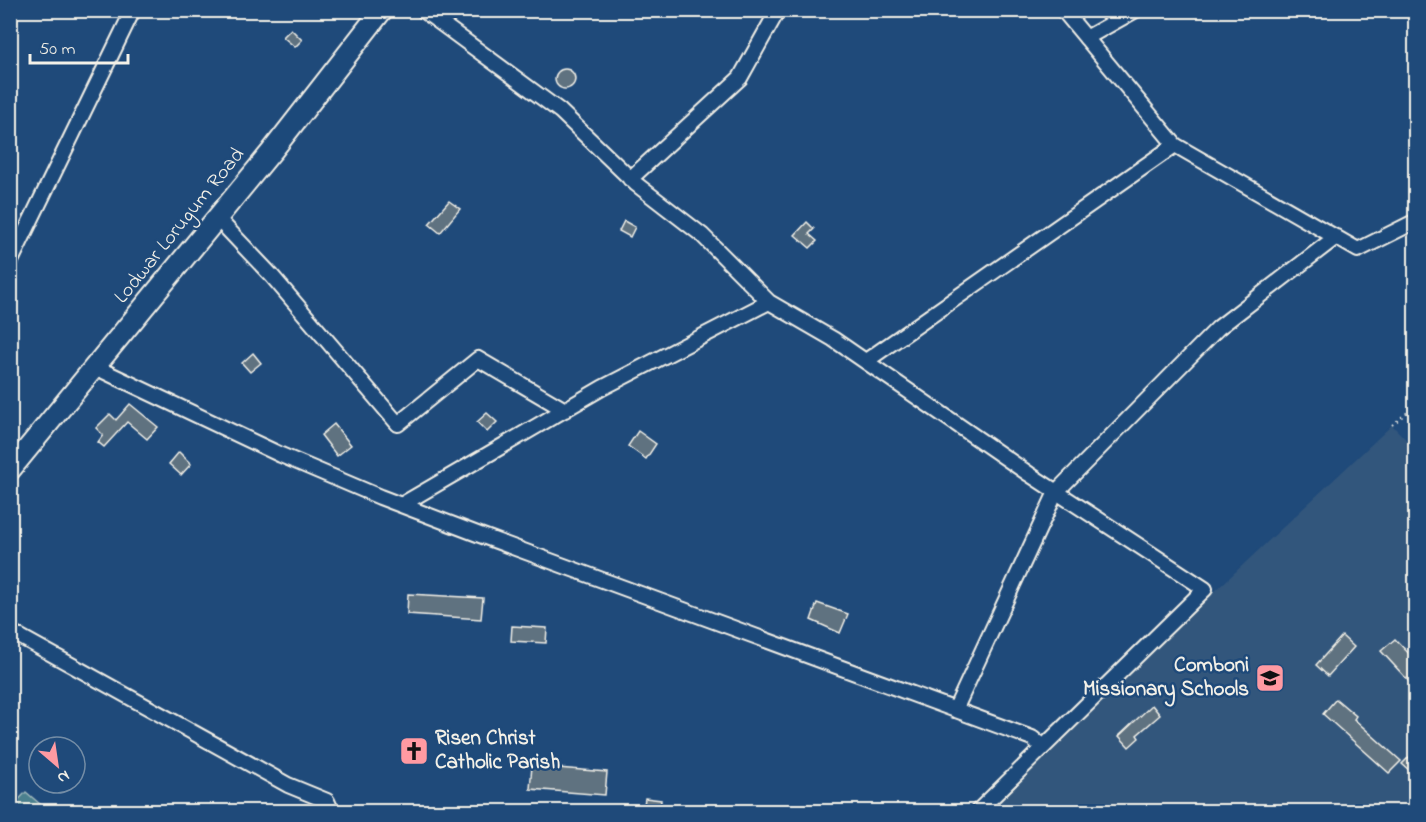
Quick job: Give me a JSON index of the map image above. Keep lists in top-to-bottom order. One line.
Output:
{"streets":{"main road":["Lodwar Lorugum Road"]},"places":{"school or university":["Comboni Missionary Schools"],"church":["Risen Christ Catholic Parish"]},"scale_bar":"50 m","north":"bottom right"}
